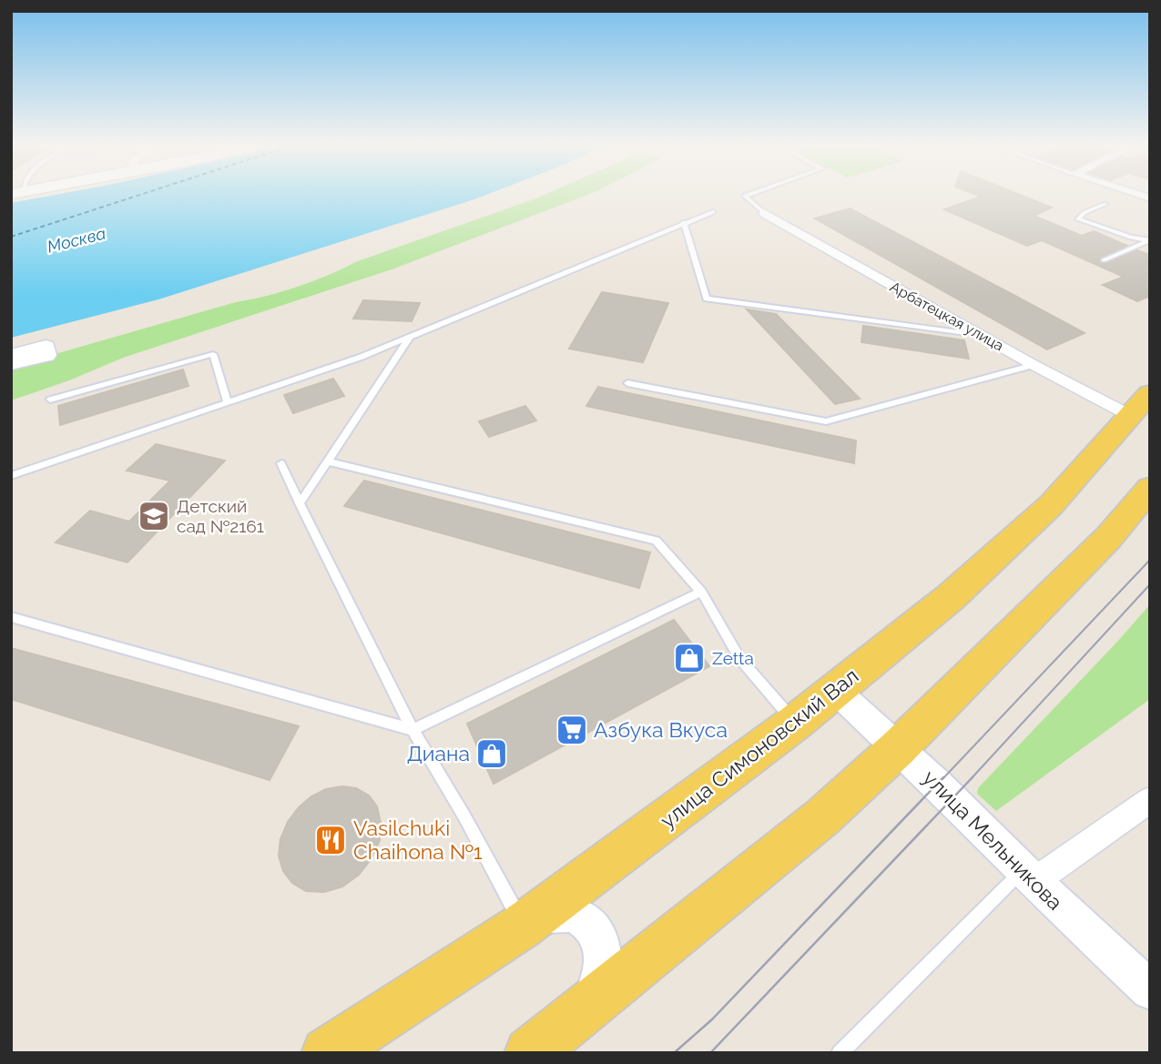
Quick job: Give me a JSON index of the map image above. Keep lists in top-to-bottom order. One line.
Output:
{"streets":{"main road":["улица Симоновский Вал"],"street":["Арбатецкая улица","улица Мельникова"]},"crossings":[["Арбатецкая улица","улица Симоновский Вал"],["улица Симоновский Вал","улица Мельникова"]],"water":["Москва"],"places":{"school or university":["Детский сад №2161"],"shop":["Zetta","Диана"],"supermarket":["Азбука Вкуса"],"restaurant":["Vasilchuki Chaihona №1"]}}
